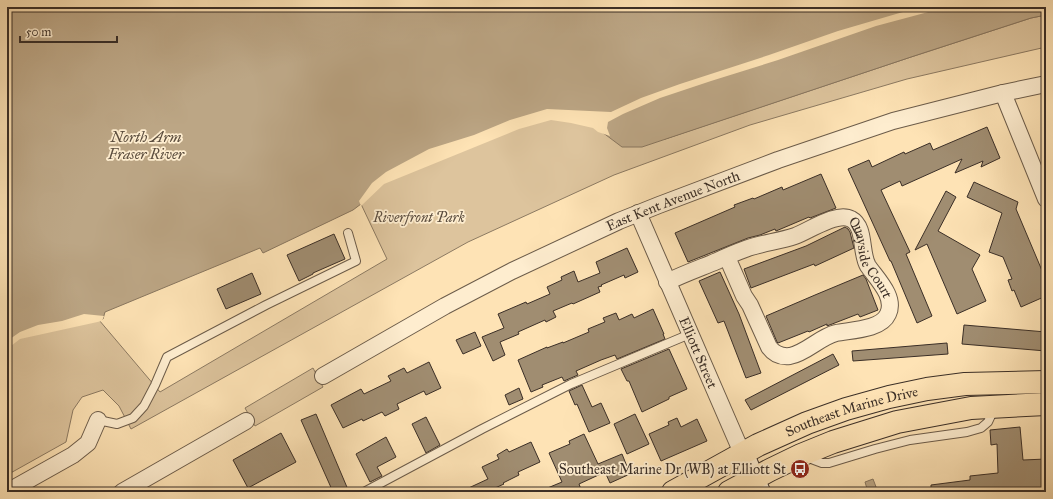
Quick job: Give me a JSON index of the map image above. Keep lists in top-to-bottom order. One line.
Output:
{"streets":{"main road":["Southeast Marine Drive"],"street":["East Kent Avenue North","Quayside Court","Elliott Street"]},"crossings":[["East Kent Avenue North","Elliott Street"],["Quayside Court","Elliott Street"],["Elliott Street","Southeast Marine Drive"]],"water":["North Arm Fraser River"],"parks":["Riverfront Park"],"places":{"bus stop":["Southeast Marine Dr (WB) at Elliott St"]},"scale_bar":"50 m"}
